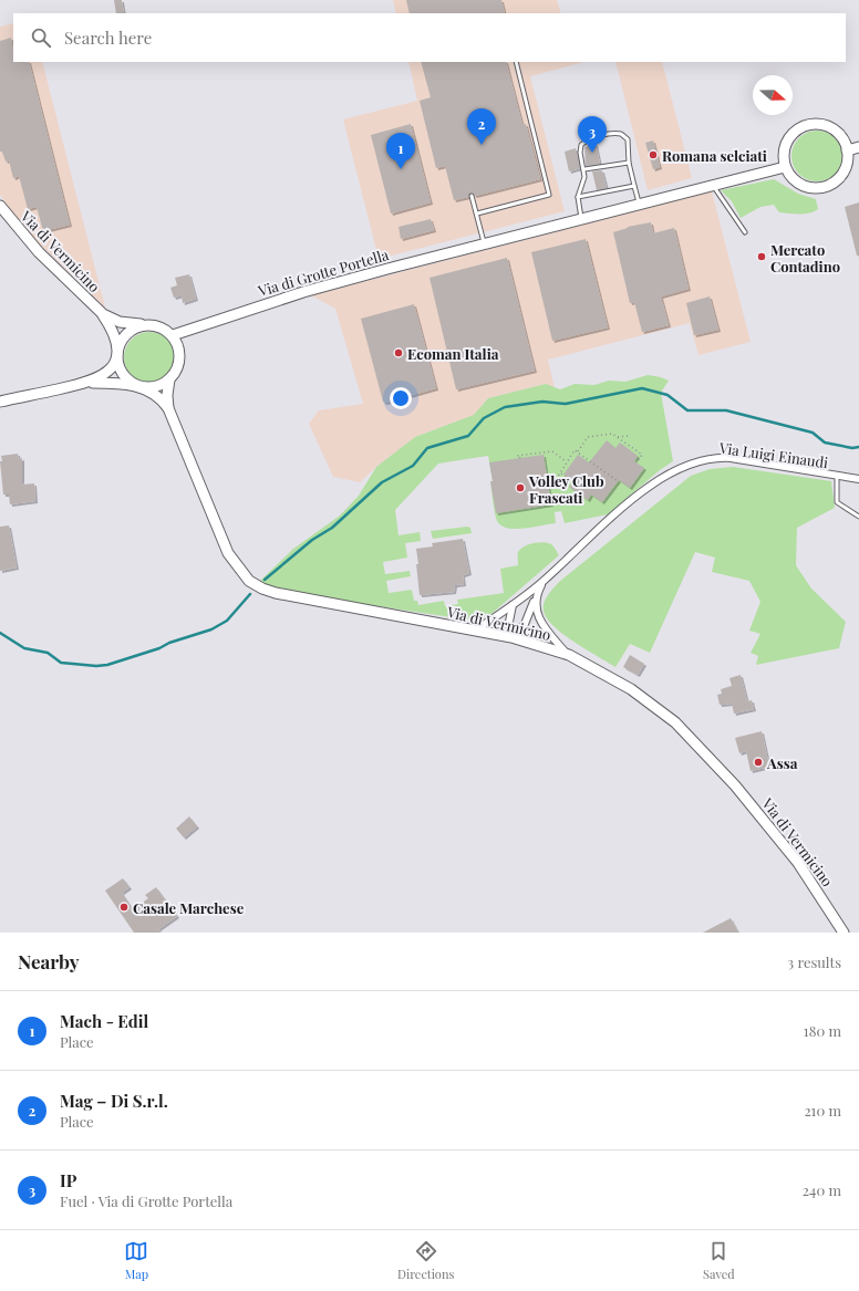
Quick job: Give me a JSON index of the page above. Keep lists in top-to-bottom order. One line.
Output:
{"streets":{"main road":["Via di Vermicino","Via di Grotte Portella"],"street":["Via Luigi Einaudi"]},"crossings":[["Via di Vermicino","Via di Grotte Portella"],["Via di Vermicino","Via Luigi Einaudi"]],"places":["Romana selciati","Mercato Contadino","Ecoman Italia","Volley Club Frascati","Assa","Casale Marchese"],"north":"right","page":{"search":"Search here","pins":["2","3","1"],"heading":["Nearby","3 results"],"list":[{"mark":"1","name":"Mach - Edil","note":"Place","value":"180 m"},{"mark":"2","name":"Mag – Di S.r.l.","note":"Place","value":"210 m"},{"mark":"3","name":"IP","note":"Fuel · Via di Grotte Portella","value":"240 m"}],"nav":["Map","Directions","Saved"]}}
